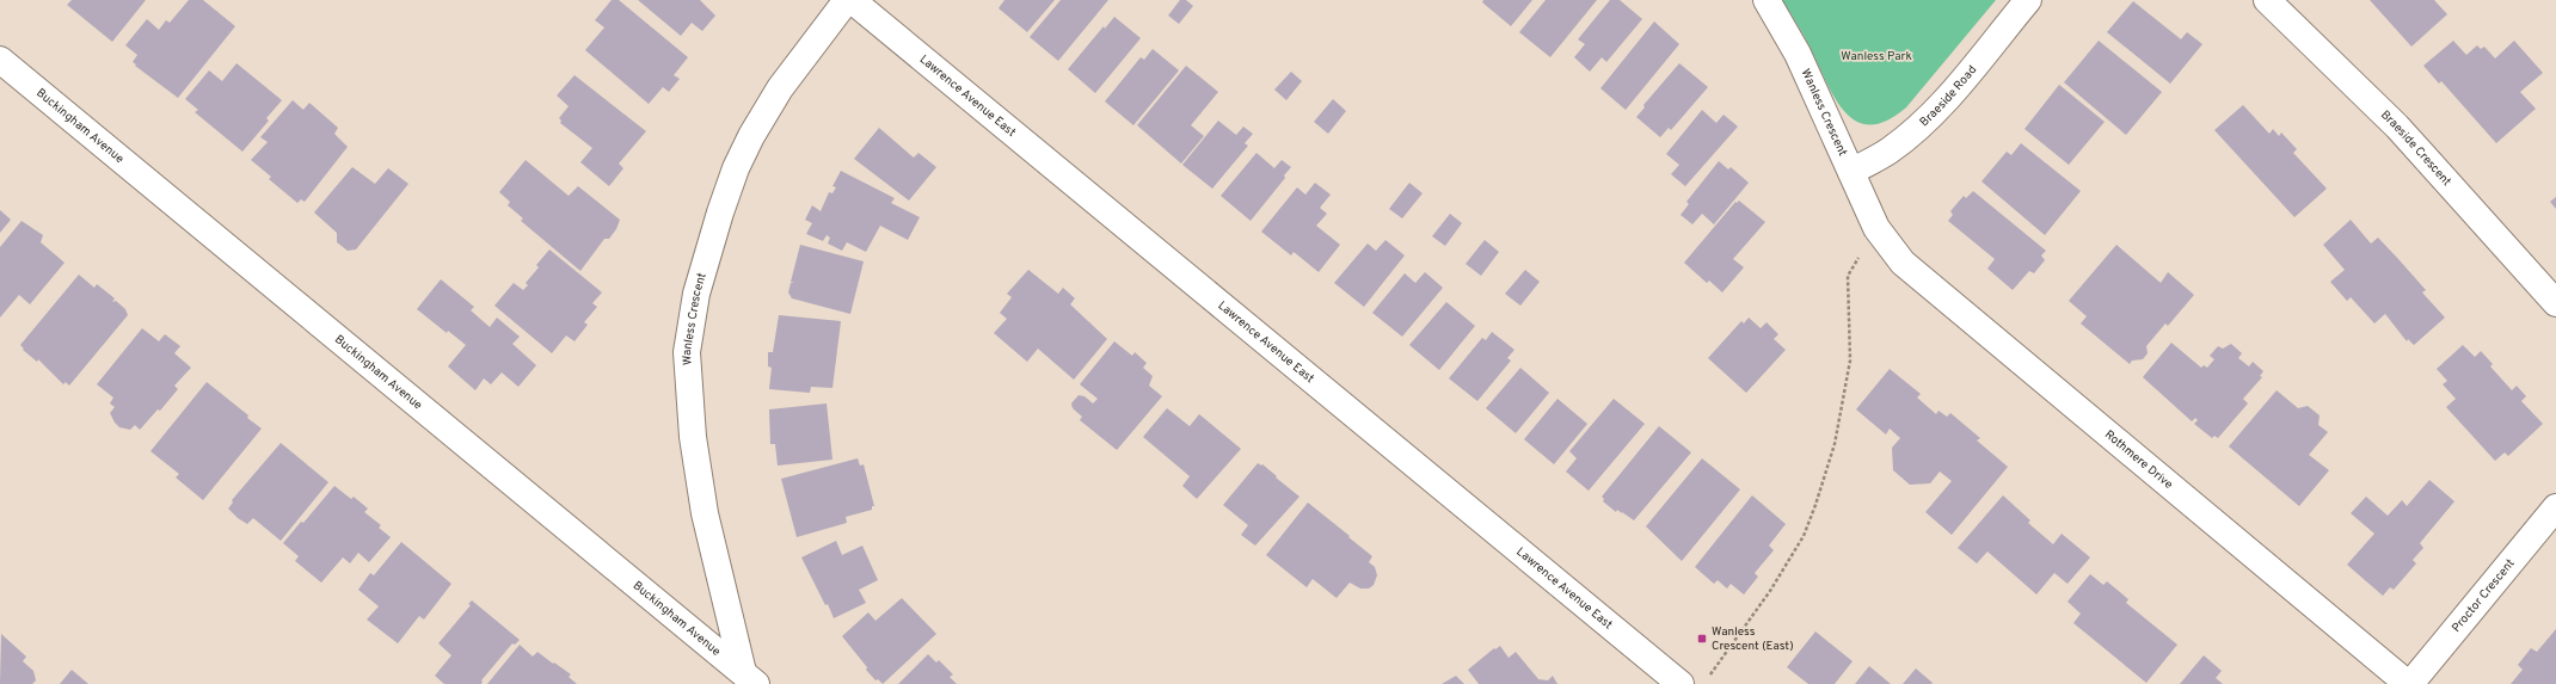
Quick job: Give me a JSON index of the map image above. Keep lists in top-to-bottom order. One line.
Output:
{"streets":{"street":["Braeside Road","Lawrence Avenue East","Wanless Crescent","Buckingham Avenue","Braeside Crescent","Rothmere Drive","Proctor Crescent"]},"crossings":[["Braeside Road","Wanless Crescent"],["Wanless Crescent","Buckingham Avenue"],["Wanless Crescent","Rothmere Drive"],["Rothmere Drive","Proctor Crescent"]],"parks":["Wanless Park"],"places":{"transit":["Wanless Crescent (East)"]}}
